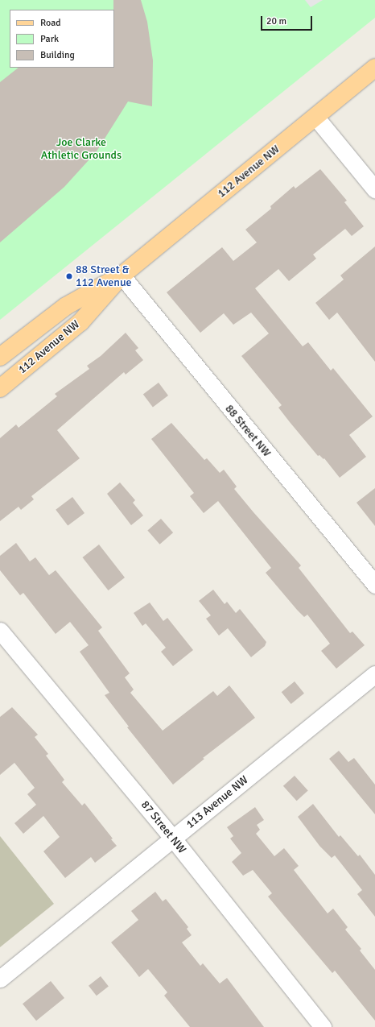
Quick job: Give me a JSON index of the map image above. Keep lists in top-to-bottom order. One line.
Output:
{"streets":{"main road":["112 Avenue NW"],"street":["88 Street NW","113 Avenue NW","87 Street NW"]},"crossings":[["112 Avenue NW","88 Street NW"],["113 Avenue NW","87 Street NW"]],"parks":["Joe Clarke Athletic Grounds"],"places":["88 Street & 112 Avenue"],"legend":["Road","Park","Building"],"scale_bar":"20 m"}
